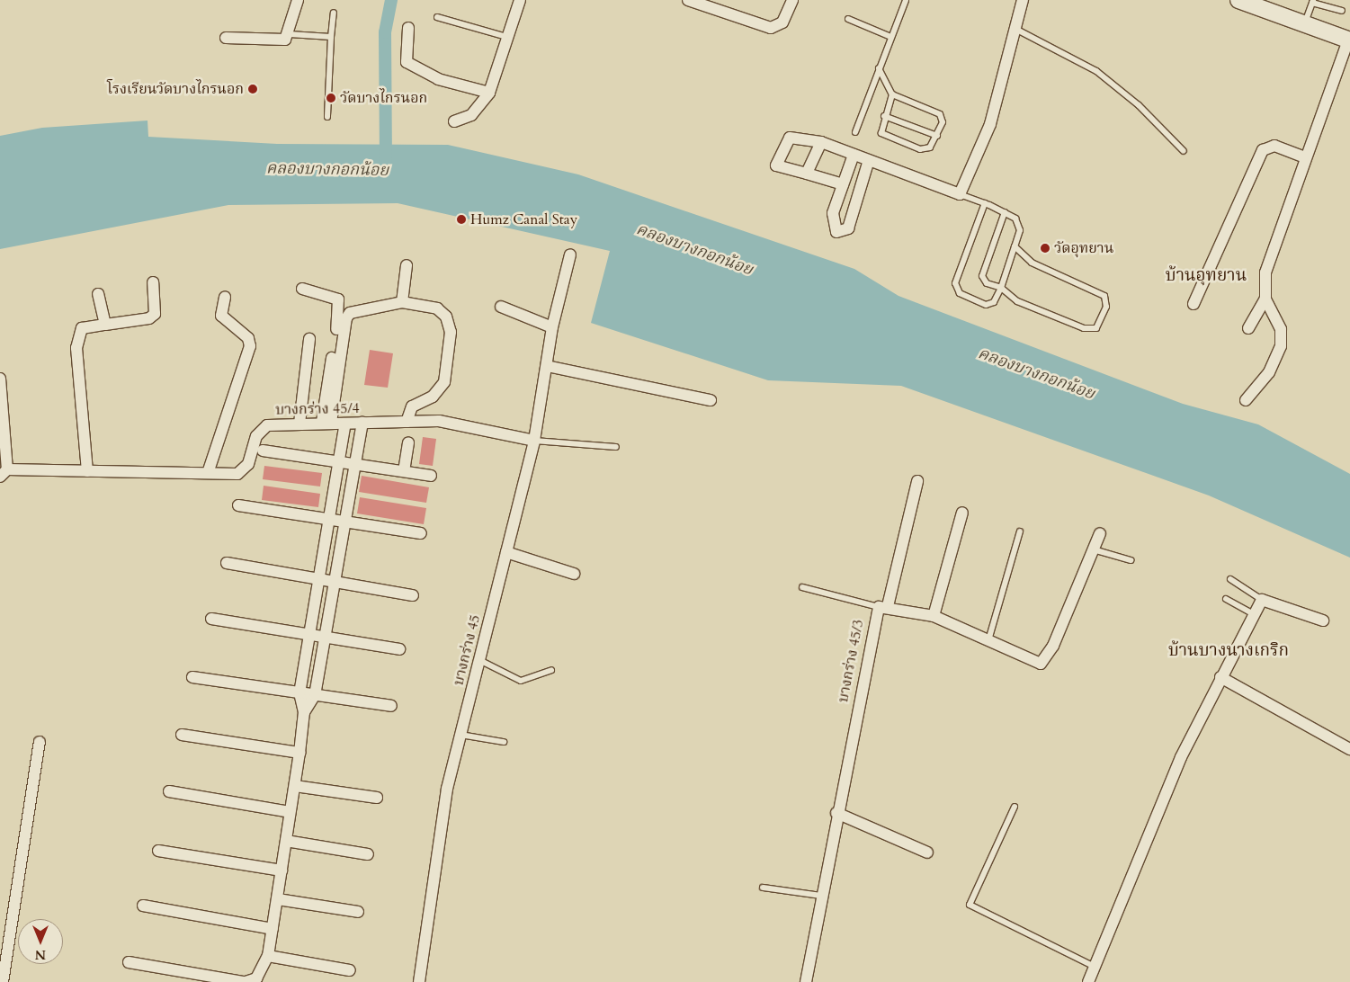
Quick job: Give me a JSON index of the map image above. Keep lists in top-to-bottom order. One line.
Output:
{"streets":{"street":["บางกร่าง 45/4","บางกร่าง 45","บางกร่าง 45/3"]},"crossings":[["บางกร่าง 45/4","บางกร่าง 45"]],"districts":["บ้านอุทยาน","บ้านบางนางเกริก"],"water":["คลองบางกอกน้อย"],"places":["โรงเรียนวัดบางไกรนอก","วัดบางไกรนอก","Humz Canal Stay","วัดอุทยาน"],"north":"bottom"}
